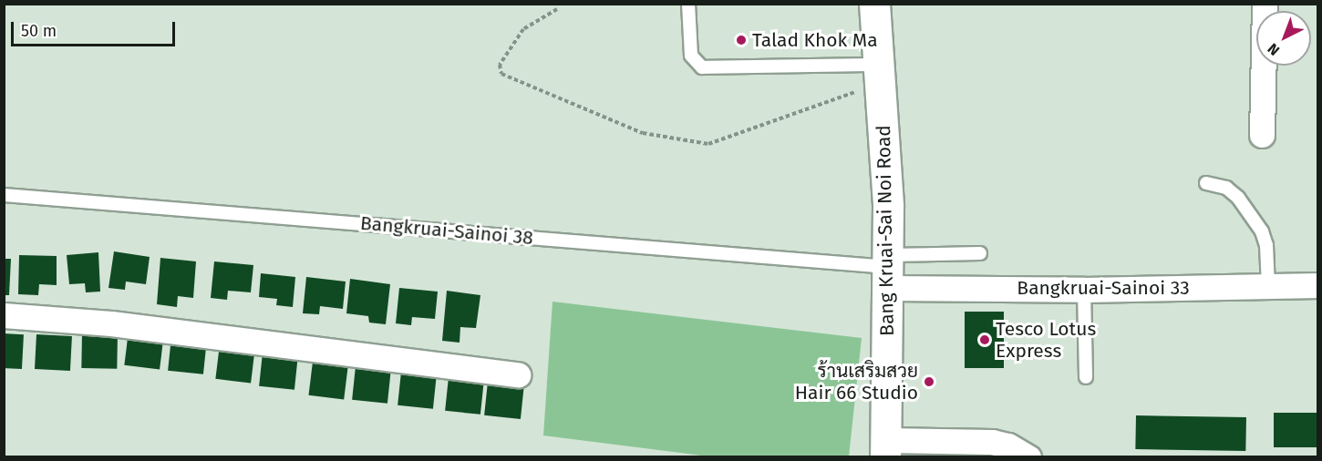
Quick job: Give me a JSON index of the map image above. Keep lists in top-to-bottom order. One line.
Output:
{"streets":{"main road":["Bang Kruai-Sai Noi Road"],"street":["Bangkruai-Sainoi 33"],"lane":["Bangkruai-Sainoi 38"]},"crossings":[["Bangkruai-Sainoi 38","Bang Kruai-Sai Noi Road"],["Bangkruai-Sainoi 38","Bangkruai-Sainoi 33"],["Bang Kruai-Sai Noi Road","Bangkruai-Sainoi 33"]],"places":["Talad Khok Ma","Tesco Lotus Express","ร้านเสริมสวย Hair 66 Studio"],"scale_bar":"50 m","north":"bottom left"}
